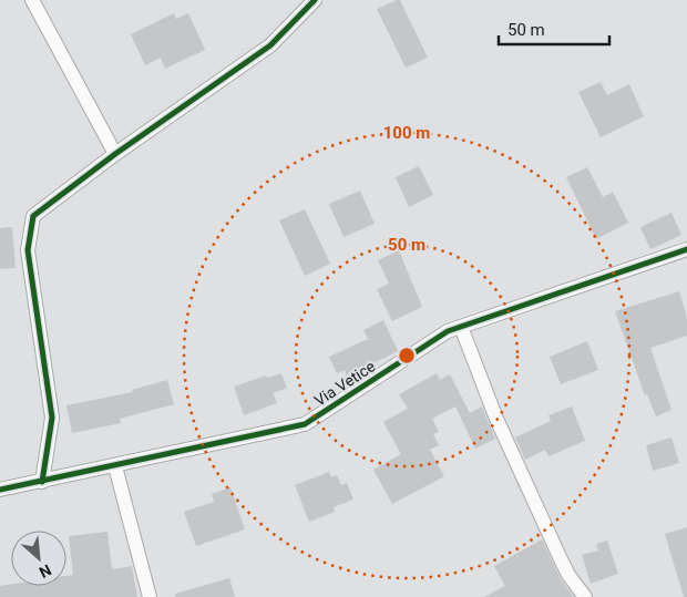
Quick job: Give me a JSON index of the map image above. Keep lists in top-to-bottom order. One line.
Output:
{"streets":{"street":["Via Vetice"]},"scale_bar":"50 m","north":"bottom right","rings":["100 m","50 m"]}
